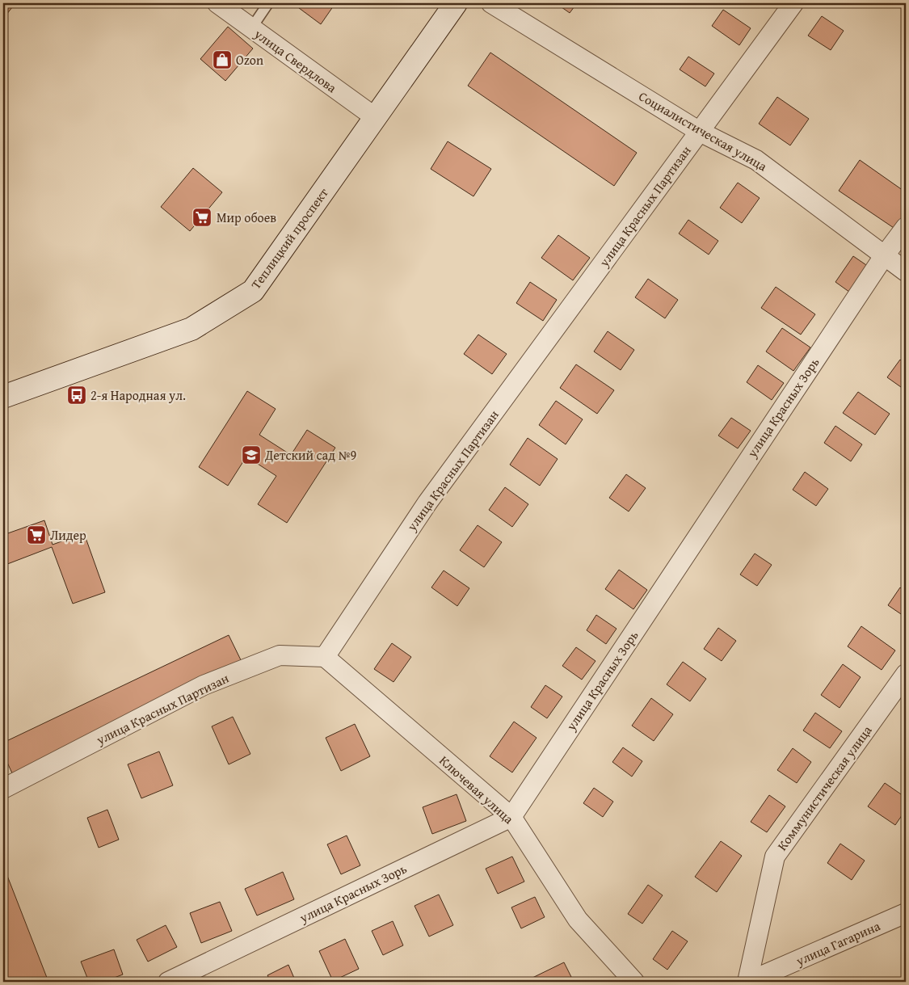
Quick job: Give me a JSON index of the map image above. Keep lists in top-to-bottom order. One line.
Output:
{"streets":{"main road":["Теплицкий проспект"],"street":["улица Свердлова","Социалистическая улица","улица Красных Партизан","улица Красных Зорь","Коммунистическая улица","Ключевая улица","улица Гагарина"]},"crossings":[["улица Свердлова","Теплицкий проспект"],["Социалистическая улица","улица Красных Партизан"],["Социалистическая улица","улица Красных Зорь"],["улица Красных Партизан","Ключевая улица"],["улица Красных Зорь","Ключевая улица"],["Коммунистическая улица","улица Гагарина"]],"places":{"shop":["Ozon"],"supermarket":["Мир обоев","Лидер"],"bus stop":["2-я Народная ул."],"school or university":["Детский сад №9"]}}
